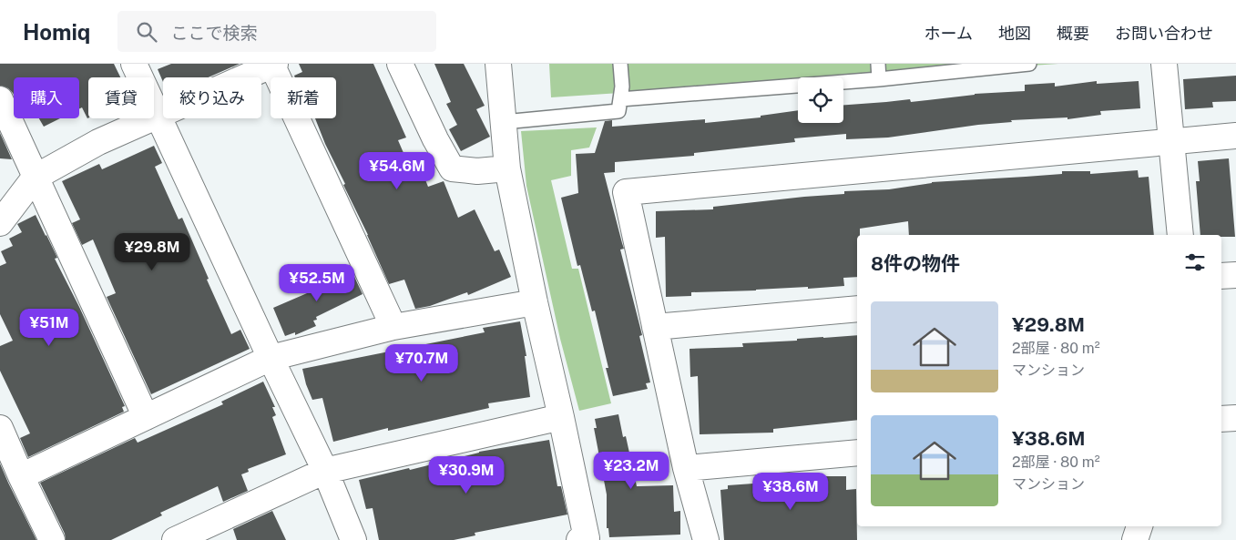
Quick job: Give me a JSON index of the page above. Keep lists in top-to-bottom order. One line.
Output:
{"page":{"header":"Homiq","search":"ここで検索","nav":["ホーム","地図","概要","お問い合わせ"],"chip":["購入","賃貸","絞り込み","新着"],"price":["¥54.6M","¥29.8M","¥52.5M","¥51M","¥70.7M","¥23.2M","¥30.9M","¥38.6M"],"heading":"8件の物件","list":[{"name":"¥29.8M","note":"2部屋 · 80 m² · マンション"},{"name":"¥38.6M","note":"2部屋 · 80 m² · マンション"}]}}
